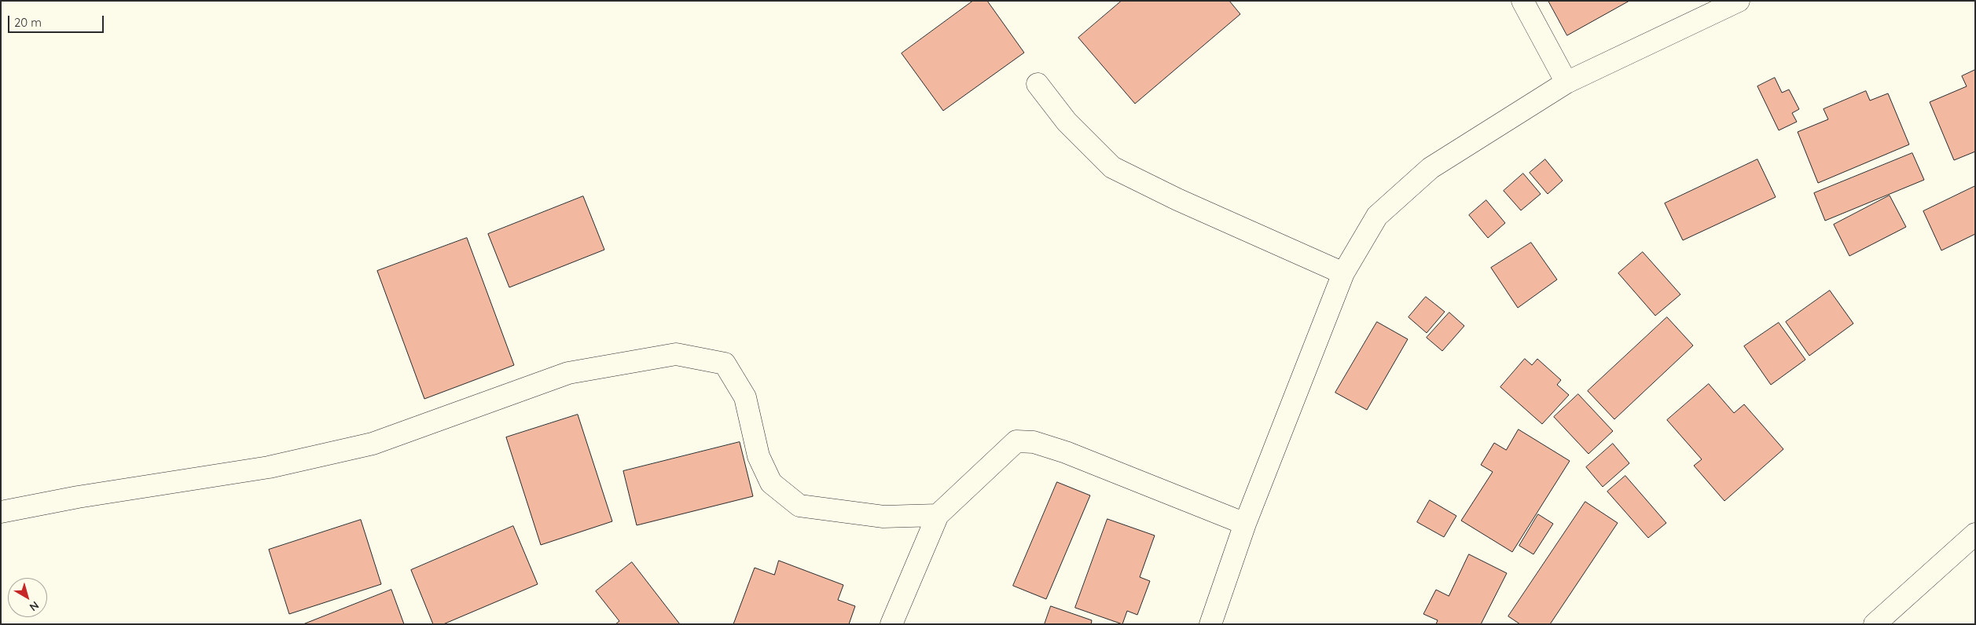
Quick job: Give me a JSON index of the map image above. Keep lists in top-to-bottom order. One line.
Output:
{"scale_bar":"20 m","north":"bottom right"}
